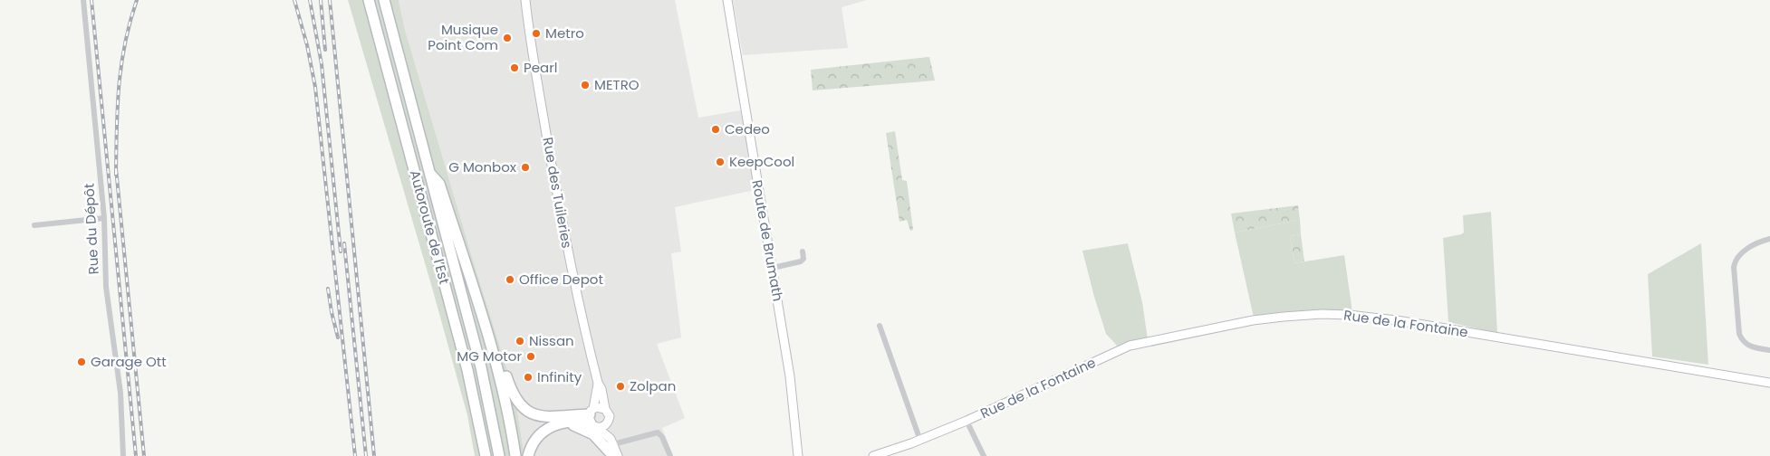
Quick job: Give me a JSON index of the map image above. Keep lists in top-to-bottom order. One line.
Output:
{"streets":{"highway":["Autoroute de l’Est"],"street":["Rue des Tuileries","Rue du Dépôt","Route de Brumath","Rue de la Fontaine"]},"places":["Metro","Musique Point Com","Pearl","METRO","Cedeo","KeepCool","G Monbox","Office Depot","Nissan","MG Motor","Garage Ott","Infinity","Zolpan"]}
